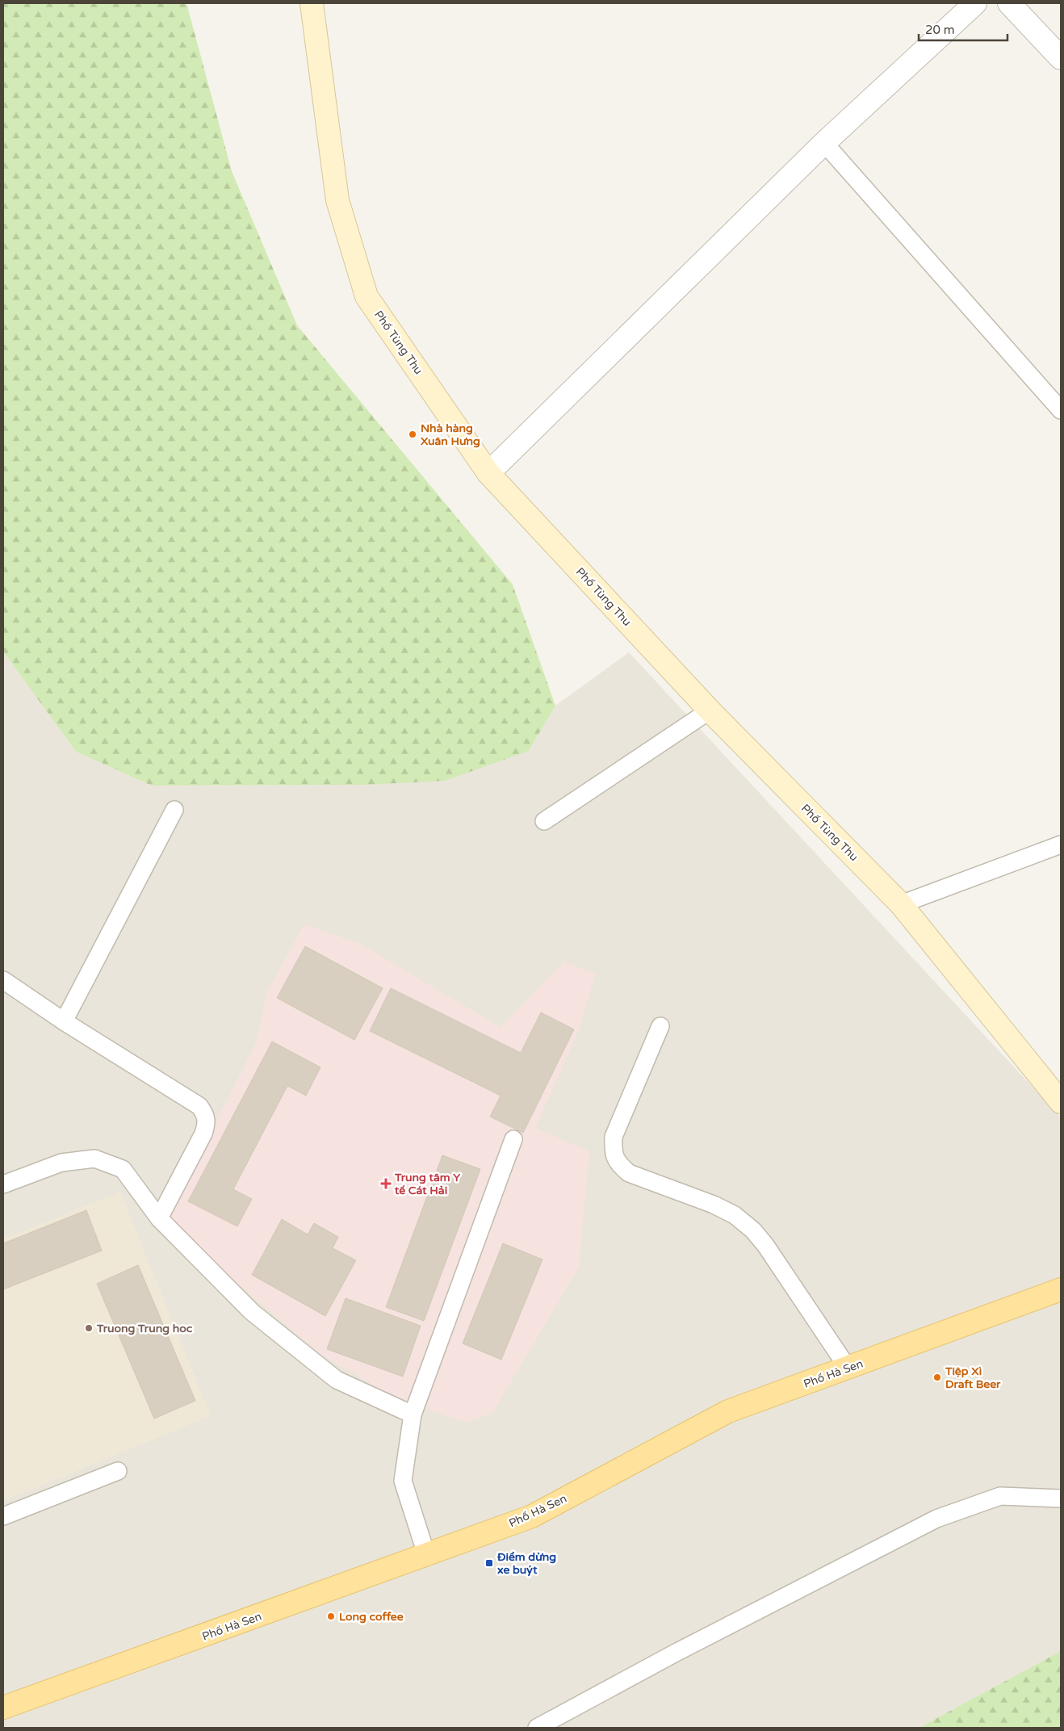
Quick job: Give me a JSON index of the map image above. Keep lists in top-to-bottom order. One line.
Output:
{"streets":{"main road":["Phố Tùng Thu","Phố Hà Sen"]},"places":{"other":["Nhà hàng Xuân Hưng","Truong Trung hoc","Tiệp Xì Draft Beer","Long coffee"],"health":["Trung tâm Y tế Cát Hải"],"transit":["Điểm dừng xe buýt"]},"scale_bar":"20 m"}
